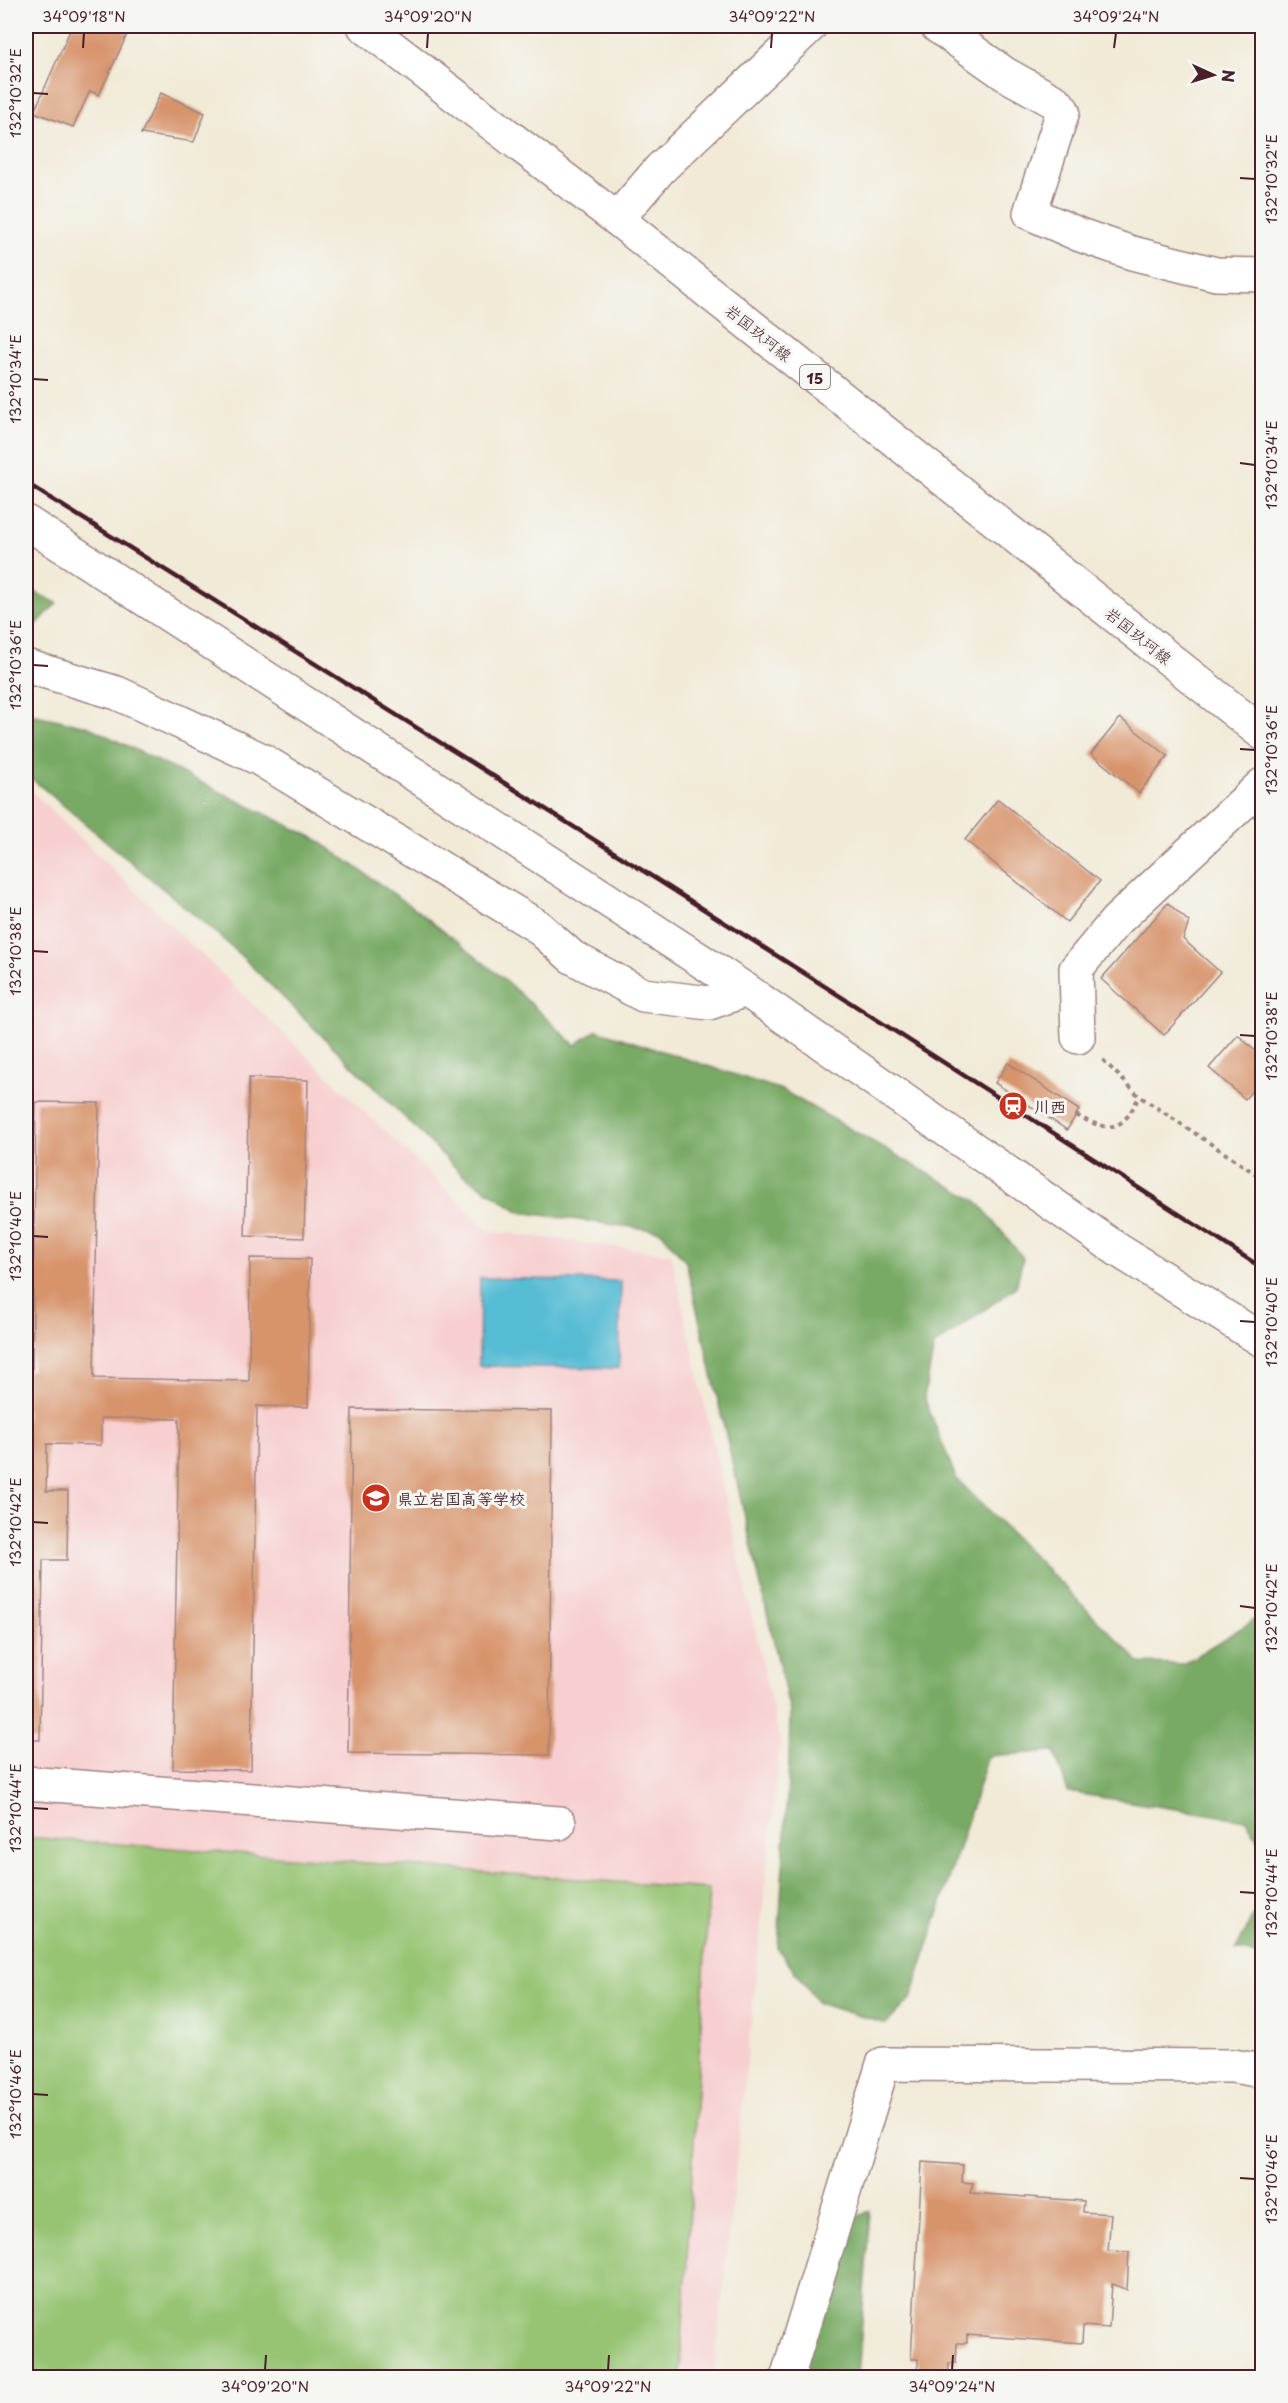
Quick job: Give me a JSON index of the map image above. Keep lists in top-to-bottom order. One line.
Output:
{"streets":{"street":["岩国玖珂線","15"]},"places":{"station":["川西"],"school or university":["県立岩国高等学校"]},"north":"right","coordinates":["34°09'18\"N","34°09'20\"N","34°09'22\"N","34°09'24\"N","132°10'32\"E","132°10'34\"E","132°10'36\"E","132°10'38\"E","132°10'40\"E","132°10'42\"E","132°10'44\"E","132°10'46\"E"]}
